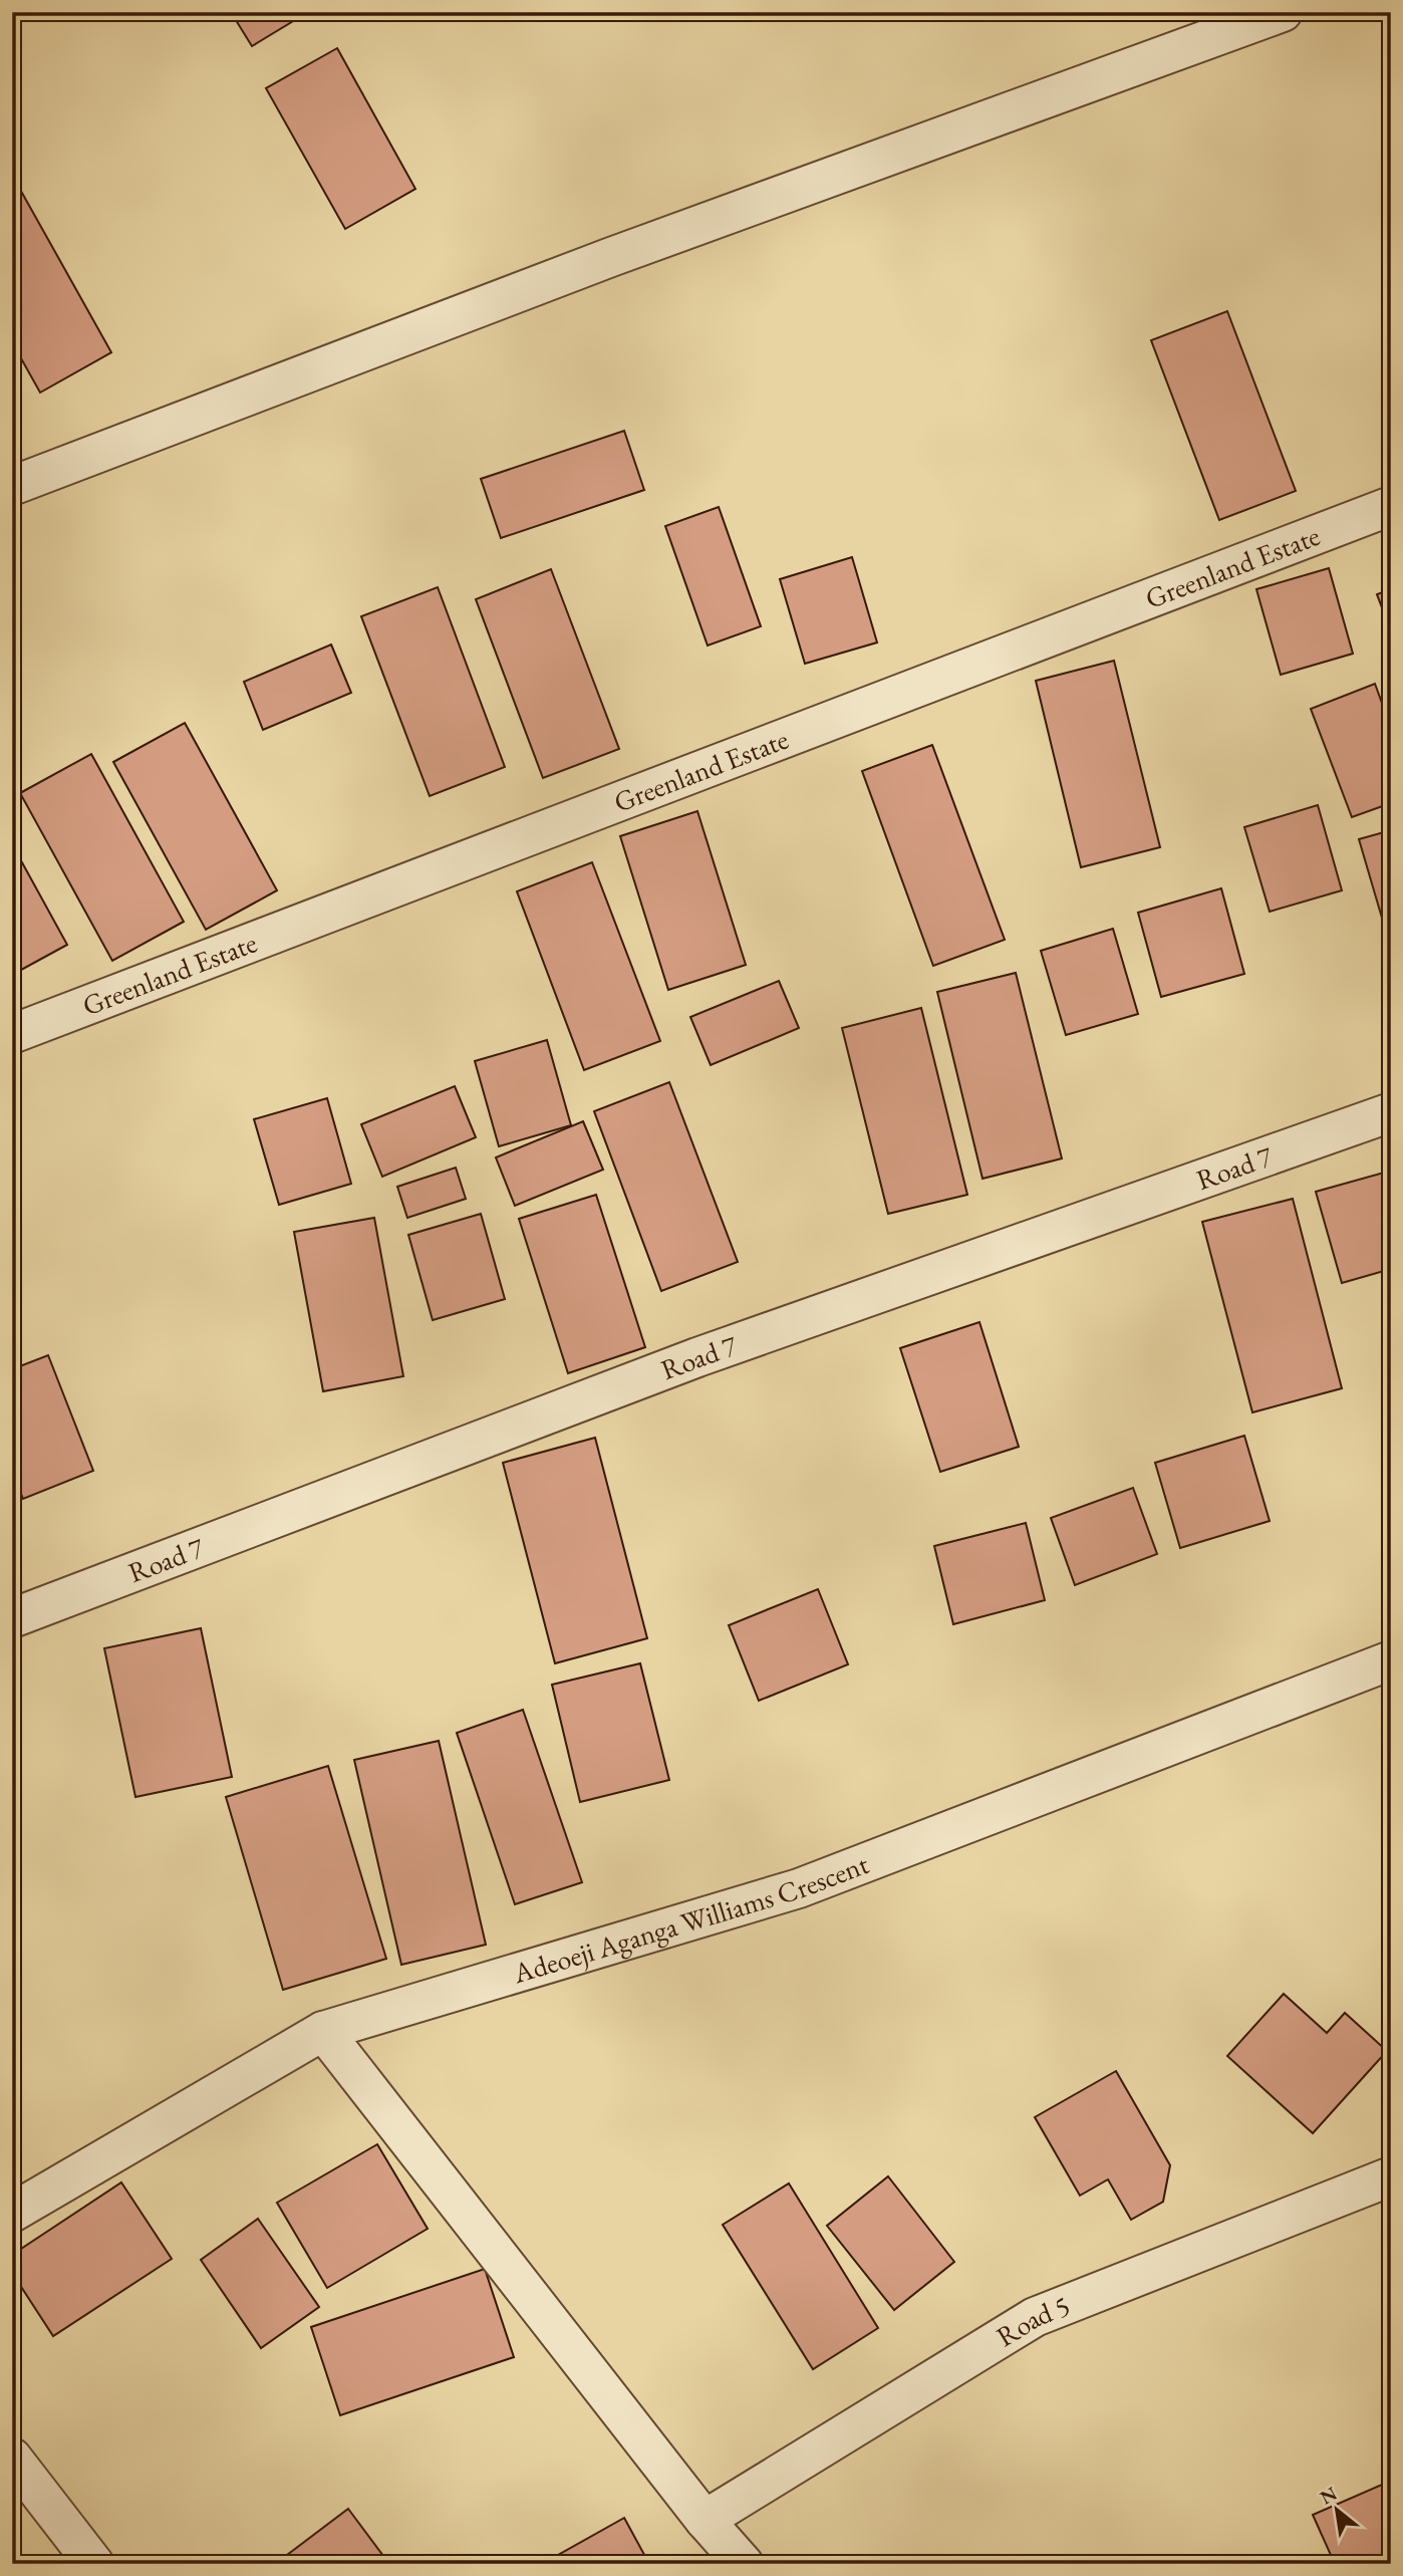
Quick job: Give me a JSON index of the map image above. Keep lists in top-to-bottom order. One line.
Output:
{"streets":{"street":["Greenland Estate","Road 7","Adeoeji Aganga Williams Crescent","Road 5"]},"north":"top left"}
